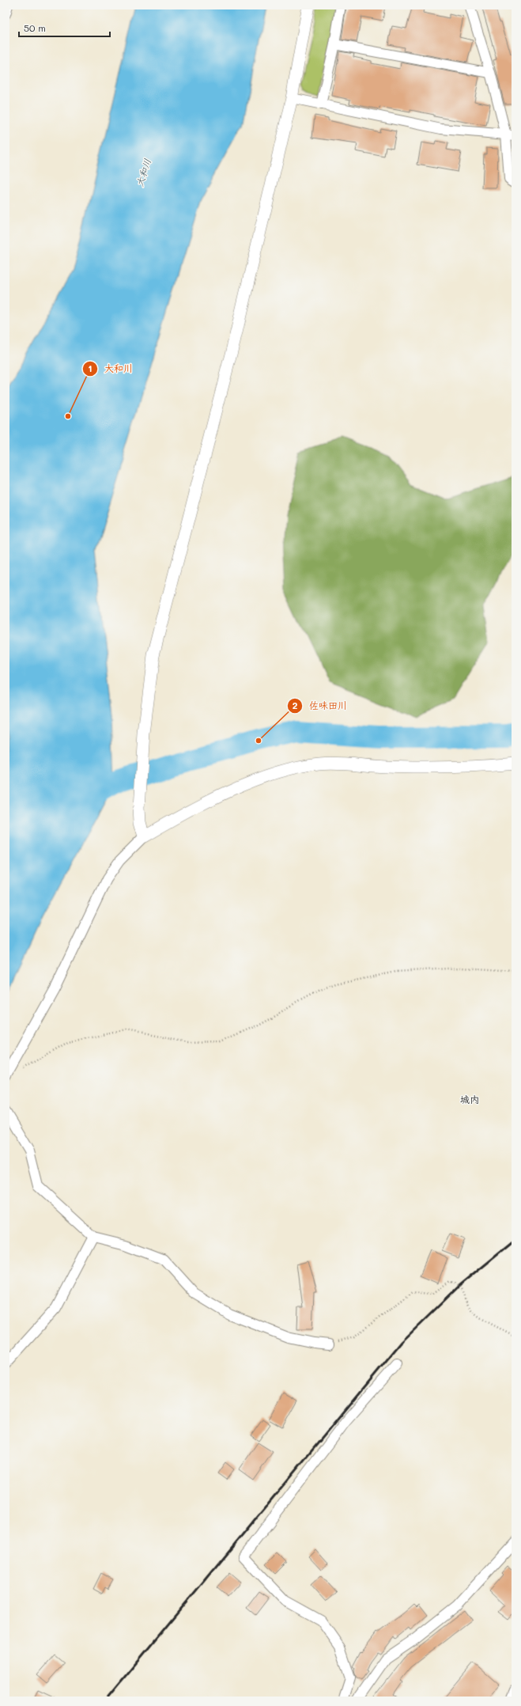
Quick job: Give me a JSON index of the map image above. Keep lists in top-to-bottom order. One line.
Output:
{"districts":["城内"],"water":["大和川"],"places":["大和川","佐味田川"],"scale_bar":"50 m"}
